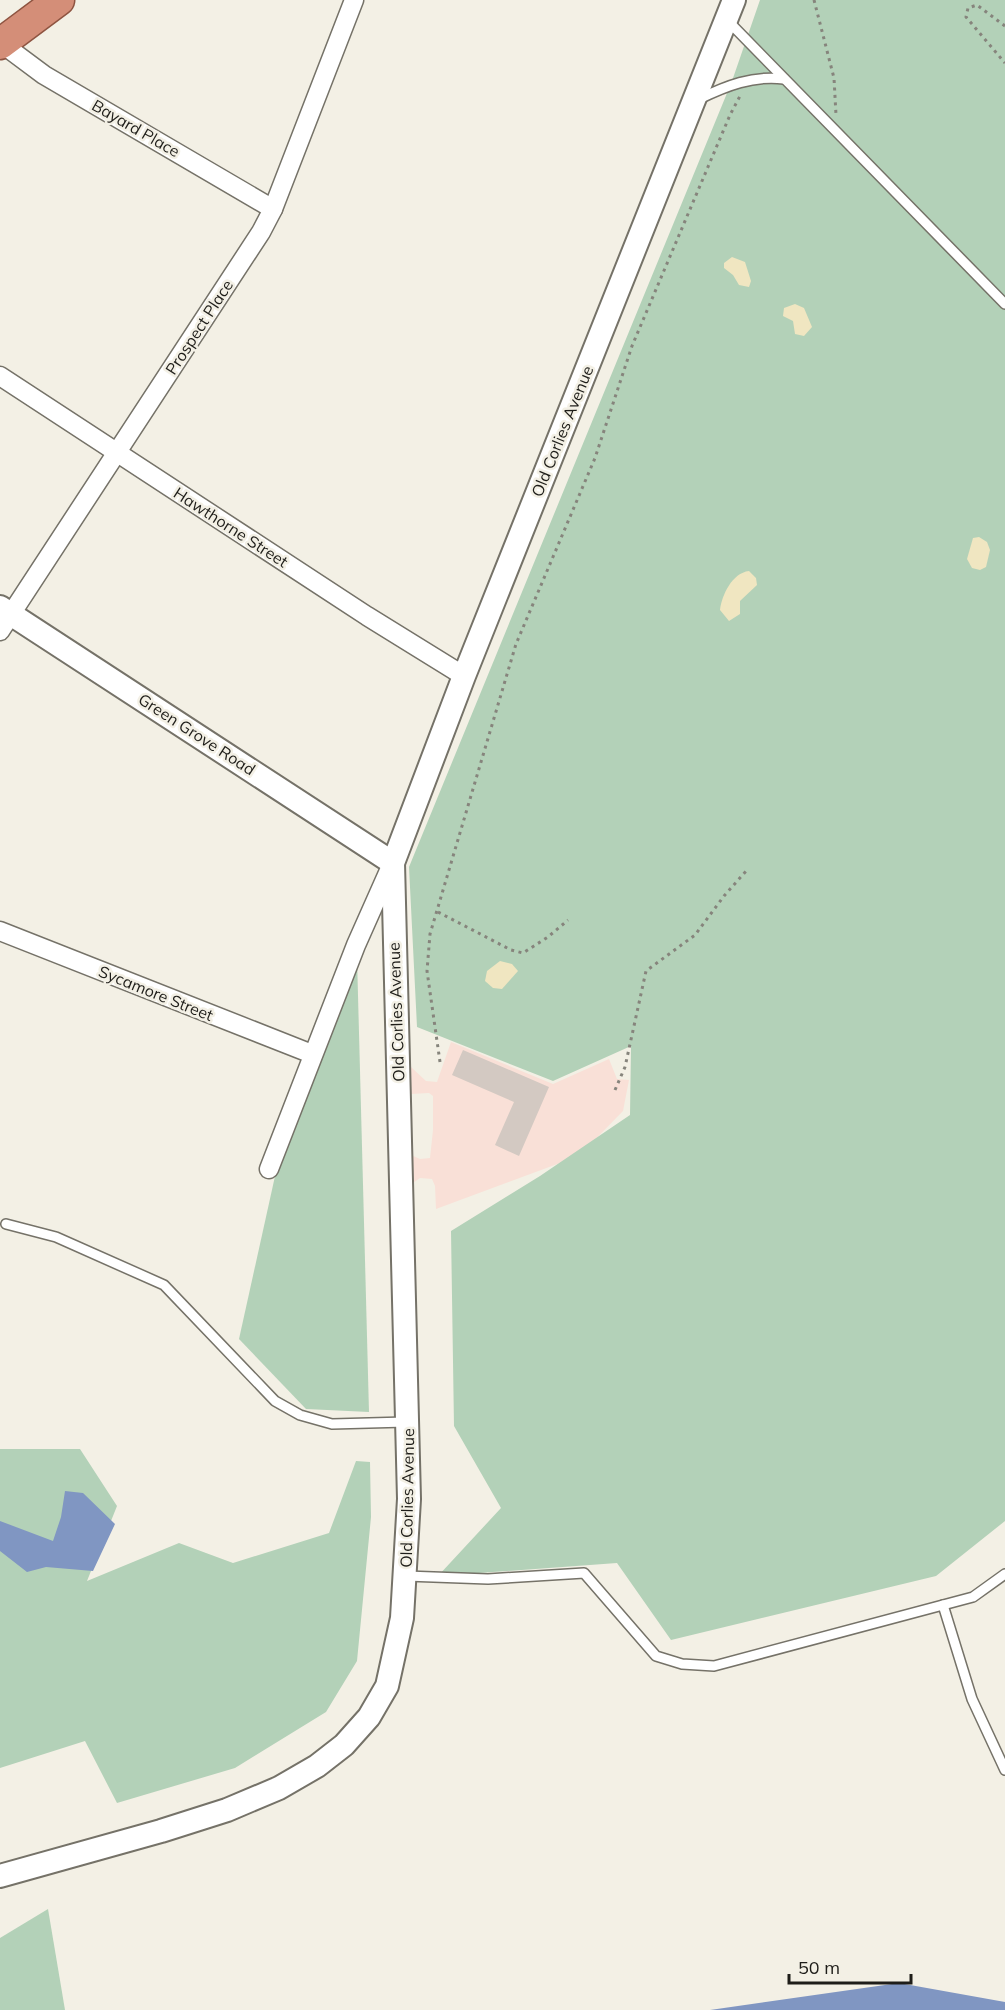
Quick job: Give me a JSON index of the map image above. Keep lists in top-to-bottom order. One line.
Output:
{"streets":{"street":["Bayard Place","Prospect Place","Old Corlies Avenue","Hawthorne Street","Green Grove Road","Sycamore Street"]},"crossings":[["Bayard Place","Prospect Place"],["Prospect Place","Hawthorne Street"],["Prospect Place","Green Grove Road"],["Old Corlies Avenue","Hawthorne Street"],["Old Corlies Avenue","Green Grove Road"],["Old Corlies Avenue","Sycamore Street"]],"scale_bar":"50 m"}
